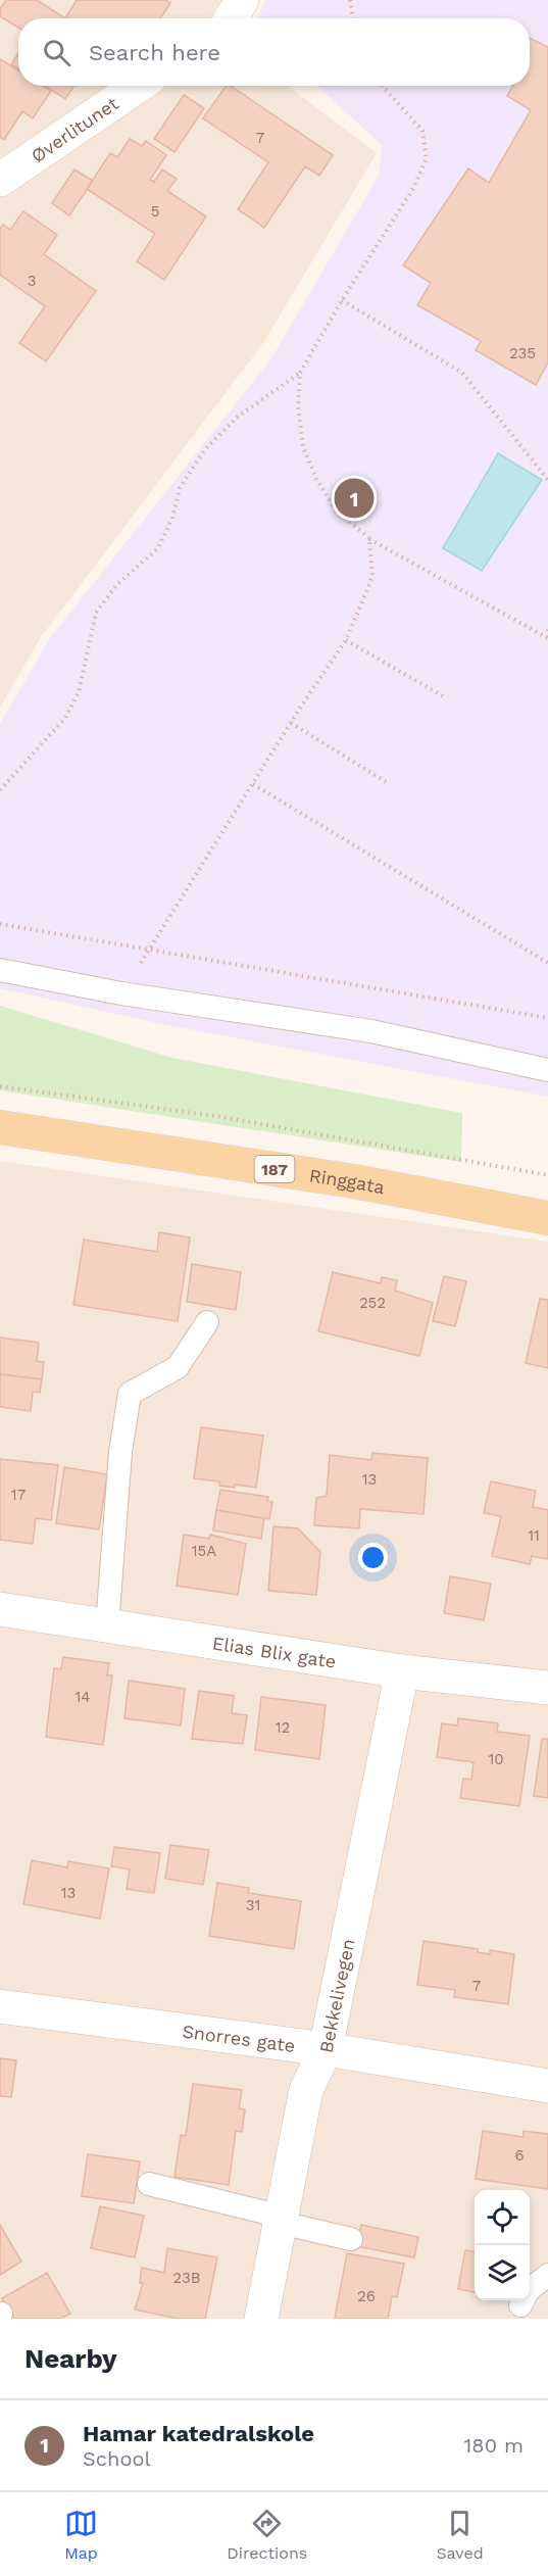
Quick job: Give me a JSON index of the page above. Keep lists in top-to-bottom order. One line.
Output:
{"streets":{"main road":["187","Ringgata"],"street":["Øverlitunet","Elias Blix gate","Bekkelivegen","Snorres gate"]},"crossings":[["Elias Blix gate","Bekkelivegen"],["Bekkelivegen","Snorres gate"]],"house_numbers":["7","5","3","235","252","13","17","11","15A","14","12","10","13","31","7","6","23B","26"],"page":{"search":"Search here","pins":"1","heading":"Nearby","list":[{"mark":"1","name":"Hamar katedralskole","note":"School","value":"180 m"}],"nav":["Map","Directions","Saved"]}}
